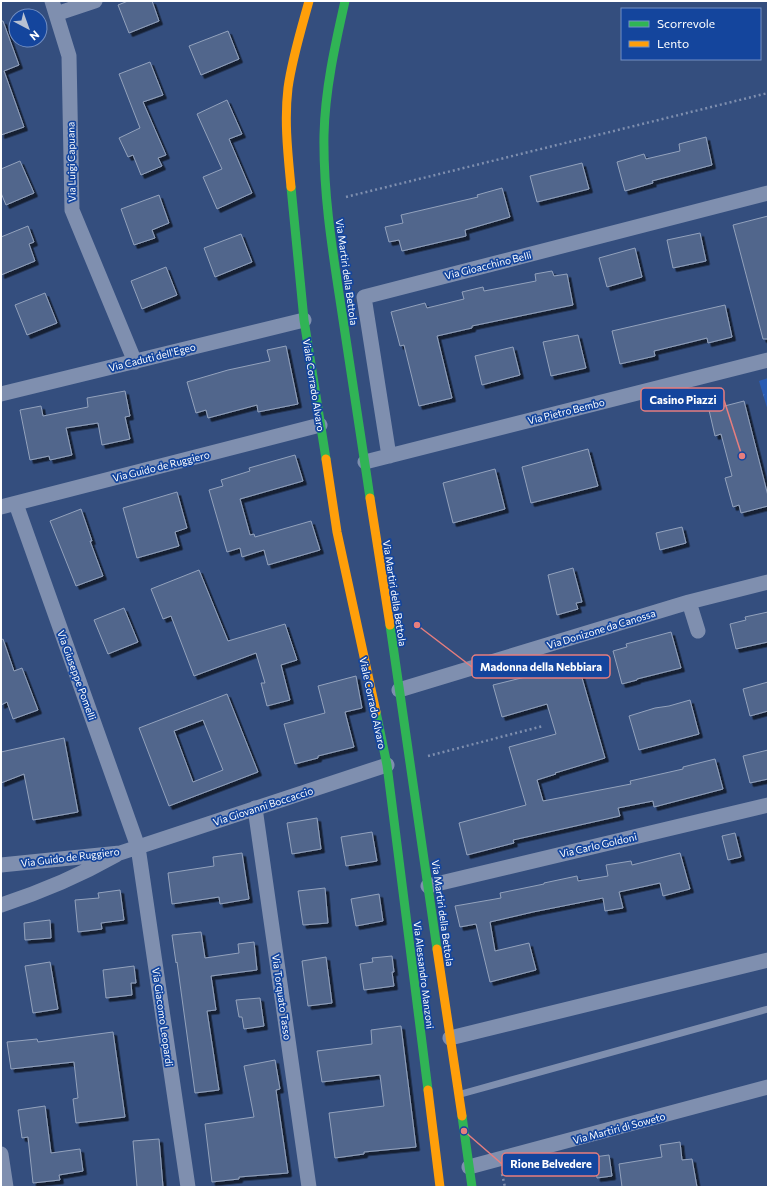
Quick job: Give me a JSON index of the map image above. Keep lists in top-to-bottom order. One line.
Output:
{"streets":{"main road":["Via Martiri della Bettola","Viale Corrado Alvaro","Via Alessandro Manzoni"],"street":["Via Luigi Capuana","Via Gioacchino Belli","Via Caduti dell'Egeo","Via Pietro Bembo","Via Guido de Ruggiero","Via Donizone da Canossa","Via Giuseppe Pomelli","Via Giovanni Boccaccio","Via Carlo Goldoni","Via Torquato Tasso","Via Giacomo Leopardi","Via Martiri di Soweto"]},"crossings":[["Via Luigi Capuana","Via Caduti dell'Egeo"],["Via Gioacchino Belli","Via Pietro Bembo"],["Via Martiri della Bettola","Via Pietro Bembo"],["Via Martiri della Bettola","Via Donizone da Canossa"],["Via Martiri della Bettola","Via Carlo Goldoni"],["Via Martiri della Bettola","Via Martiri di Soweto"],["Via Caduti dell'Egeo","Viale Corrado Alvaro"],["Viale Corrado Alvaro","Via Guido de Ruggiero"],["Viale Corrado Alvaro","Via Giovanni Boccaccio"],["Viale Corrado Alvaro","Via Alessandro Manzoni"],["Via Guido de Ruggiero","Via Giuseppe Pomelli"],["Via Guido de Ruggiero","Via Giovanni Boccaccio"],["Via Guido de Ruggiero","Via Giacomo Leopardi"],["Via Giuseppe Pomelli","Via Giovanni Boccaccio"],["Via Giuseppe Pomelli","Via Giacomo Leopardi"],["Via Giovanni Boccaccio","Via Alessandro Manzoni"],["Via Giovanni Boccaccio","Via Torquato Tasso"],["Via Giovanni Boccaccio","Via Giacomo Leopardi"]],"places":["Casino Piazzi","Madonna della Nebbiara","Rione Belvedere"],"legend":["Scorrevole","Lento"],"north":"bottom right"}
